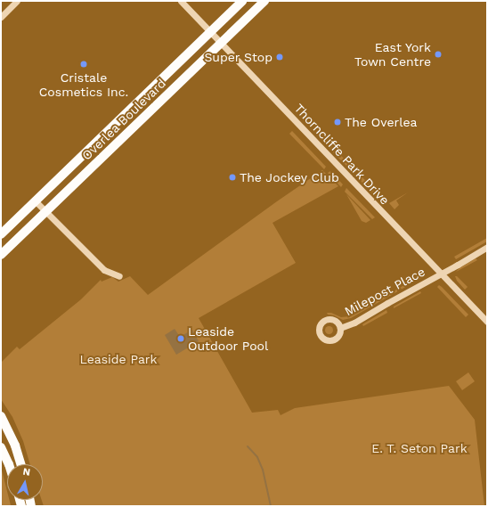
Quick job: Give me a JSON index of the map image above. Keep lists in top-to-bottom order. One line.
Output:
{"streets":{"main road":["Overlea Boulevard"],"street":["Thorncliffe Park Drive","Milepost Place"]},"crossings":[["Overlea Boulevard","Thorncliffe Park Drive"],["Thorncliffe Park Drive","Milepost Place"]],"parks":["Leaside Park","E. T. Seton Park"],"places":["East York Town Centre","Super Stop","Cristale Cosmetics Inc.","The Overlea","The Jockey Club","Leaside Outdoor Pool"],"north":"top"}
